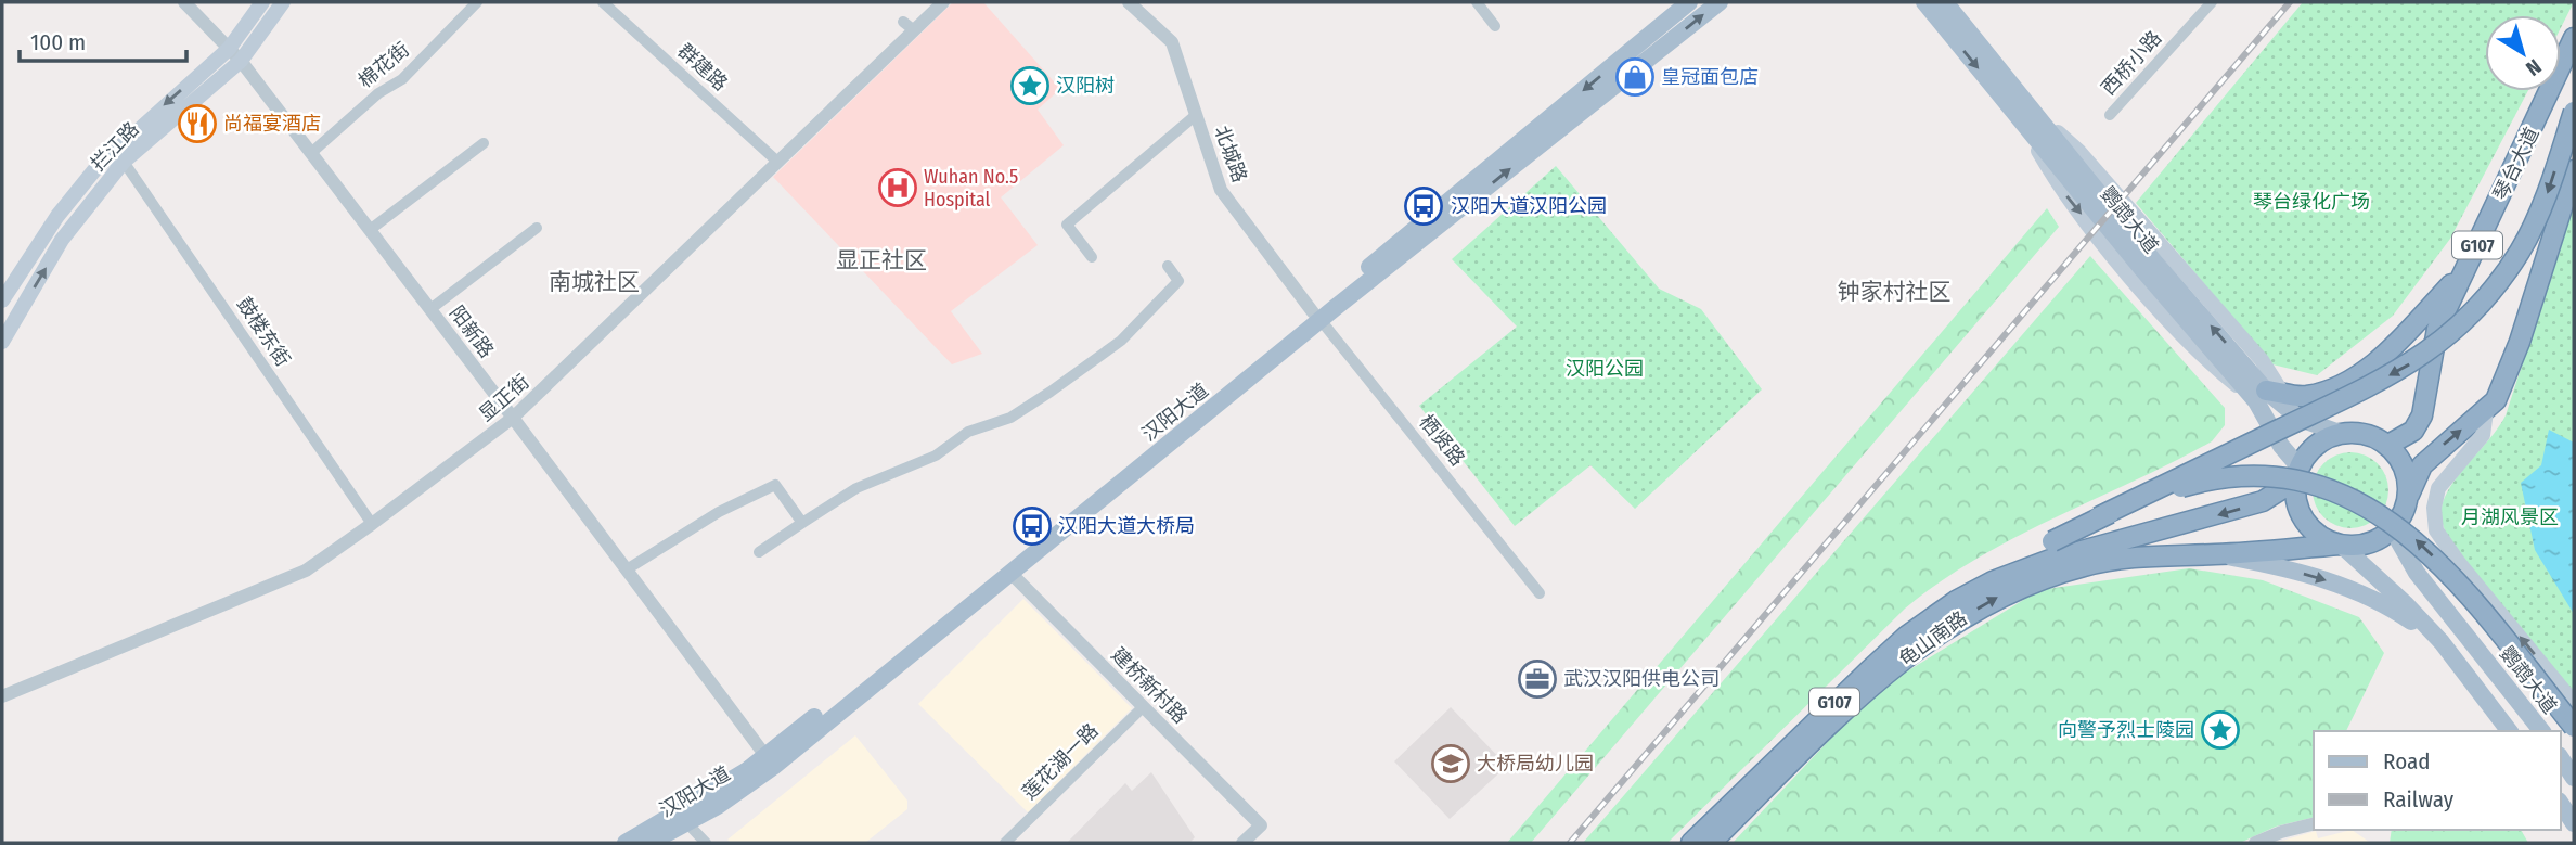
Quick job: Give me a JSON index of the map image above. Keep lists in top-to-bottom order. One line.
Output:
{"streets":{"highway":["琴台大道","G107","龟山南路"],"main road":["拦江路","鹦鹉大道","汉阳大道"],"street":["西桥小路","棉花街","群建路","北城路","鼓楼东街","阳新路","显正街","栖贤路","建桥新村路","莲花湖一路"]},"crossings":[["棉花街","阳新路"],["群建路","显正街"],["拦江路","鼓楼东街"],["拦江路","阳新路"],["北城路","汉阳大道"],["北城路","栖贤路"],["琴台大道","鹦鹉大道"],["琴台大道","G107"],["鹦鹉大道","G107"],["G107","龟山南路"],["鼓楼东街","显正街"],["阳新路","显正街"],["阳新路","汉阳大道"],["汉阳大道","栖贤路"],["汉阳大道","建桥新村路"],["建桥新村路","莲花湖一路"]],"districts":["显正社区","南城社区","钟家村社区"],"parks":["琴台绿化广场","汉阳公园","月湖风景区"],"places":{"shop":["皇冠面包店"],"place":["汉阳树","向警予烈士陵园"],"restaurant":["尚福宴酒店"],"hospital":["Wuhan No.5 Hospital"],"bus stop":["汉阳大道汉阳公园","汉阳大道大桥局"],"office":["武汉汉阳供电公司"],"school or university":["大桥局幼儿园"]},"legend":["Road","Railway"],"scale_bar":"100 m","north":"bottom right"}
